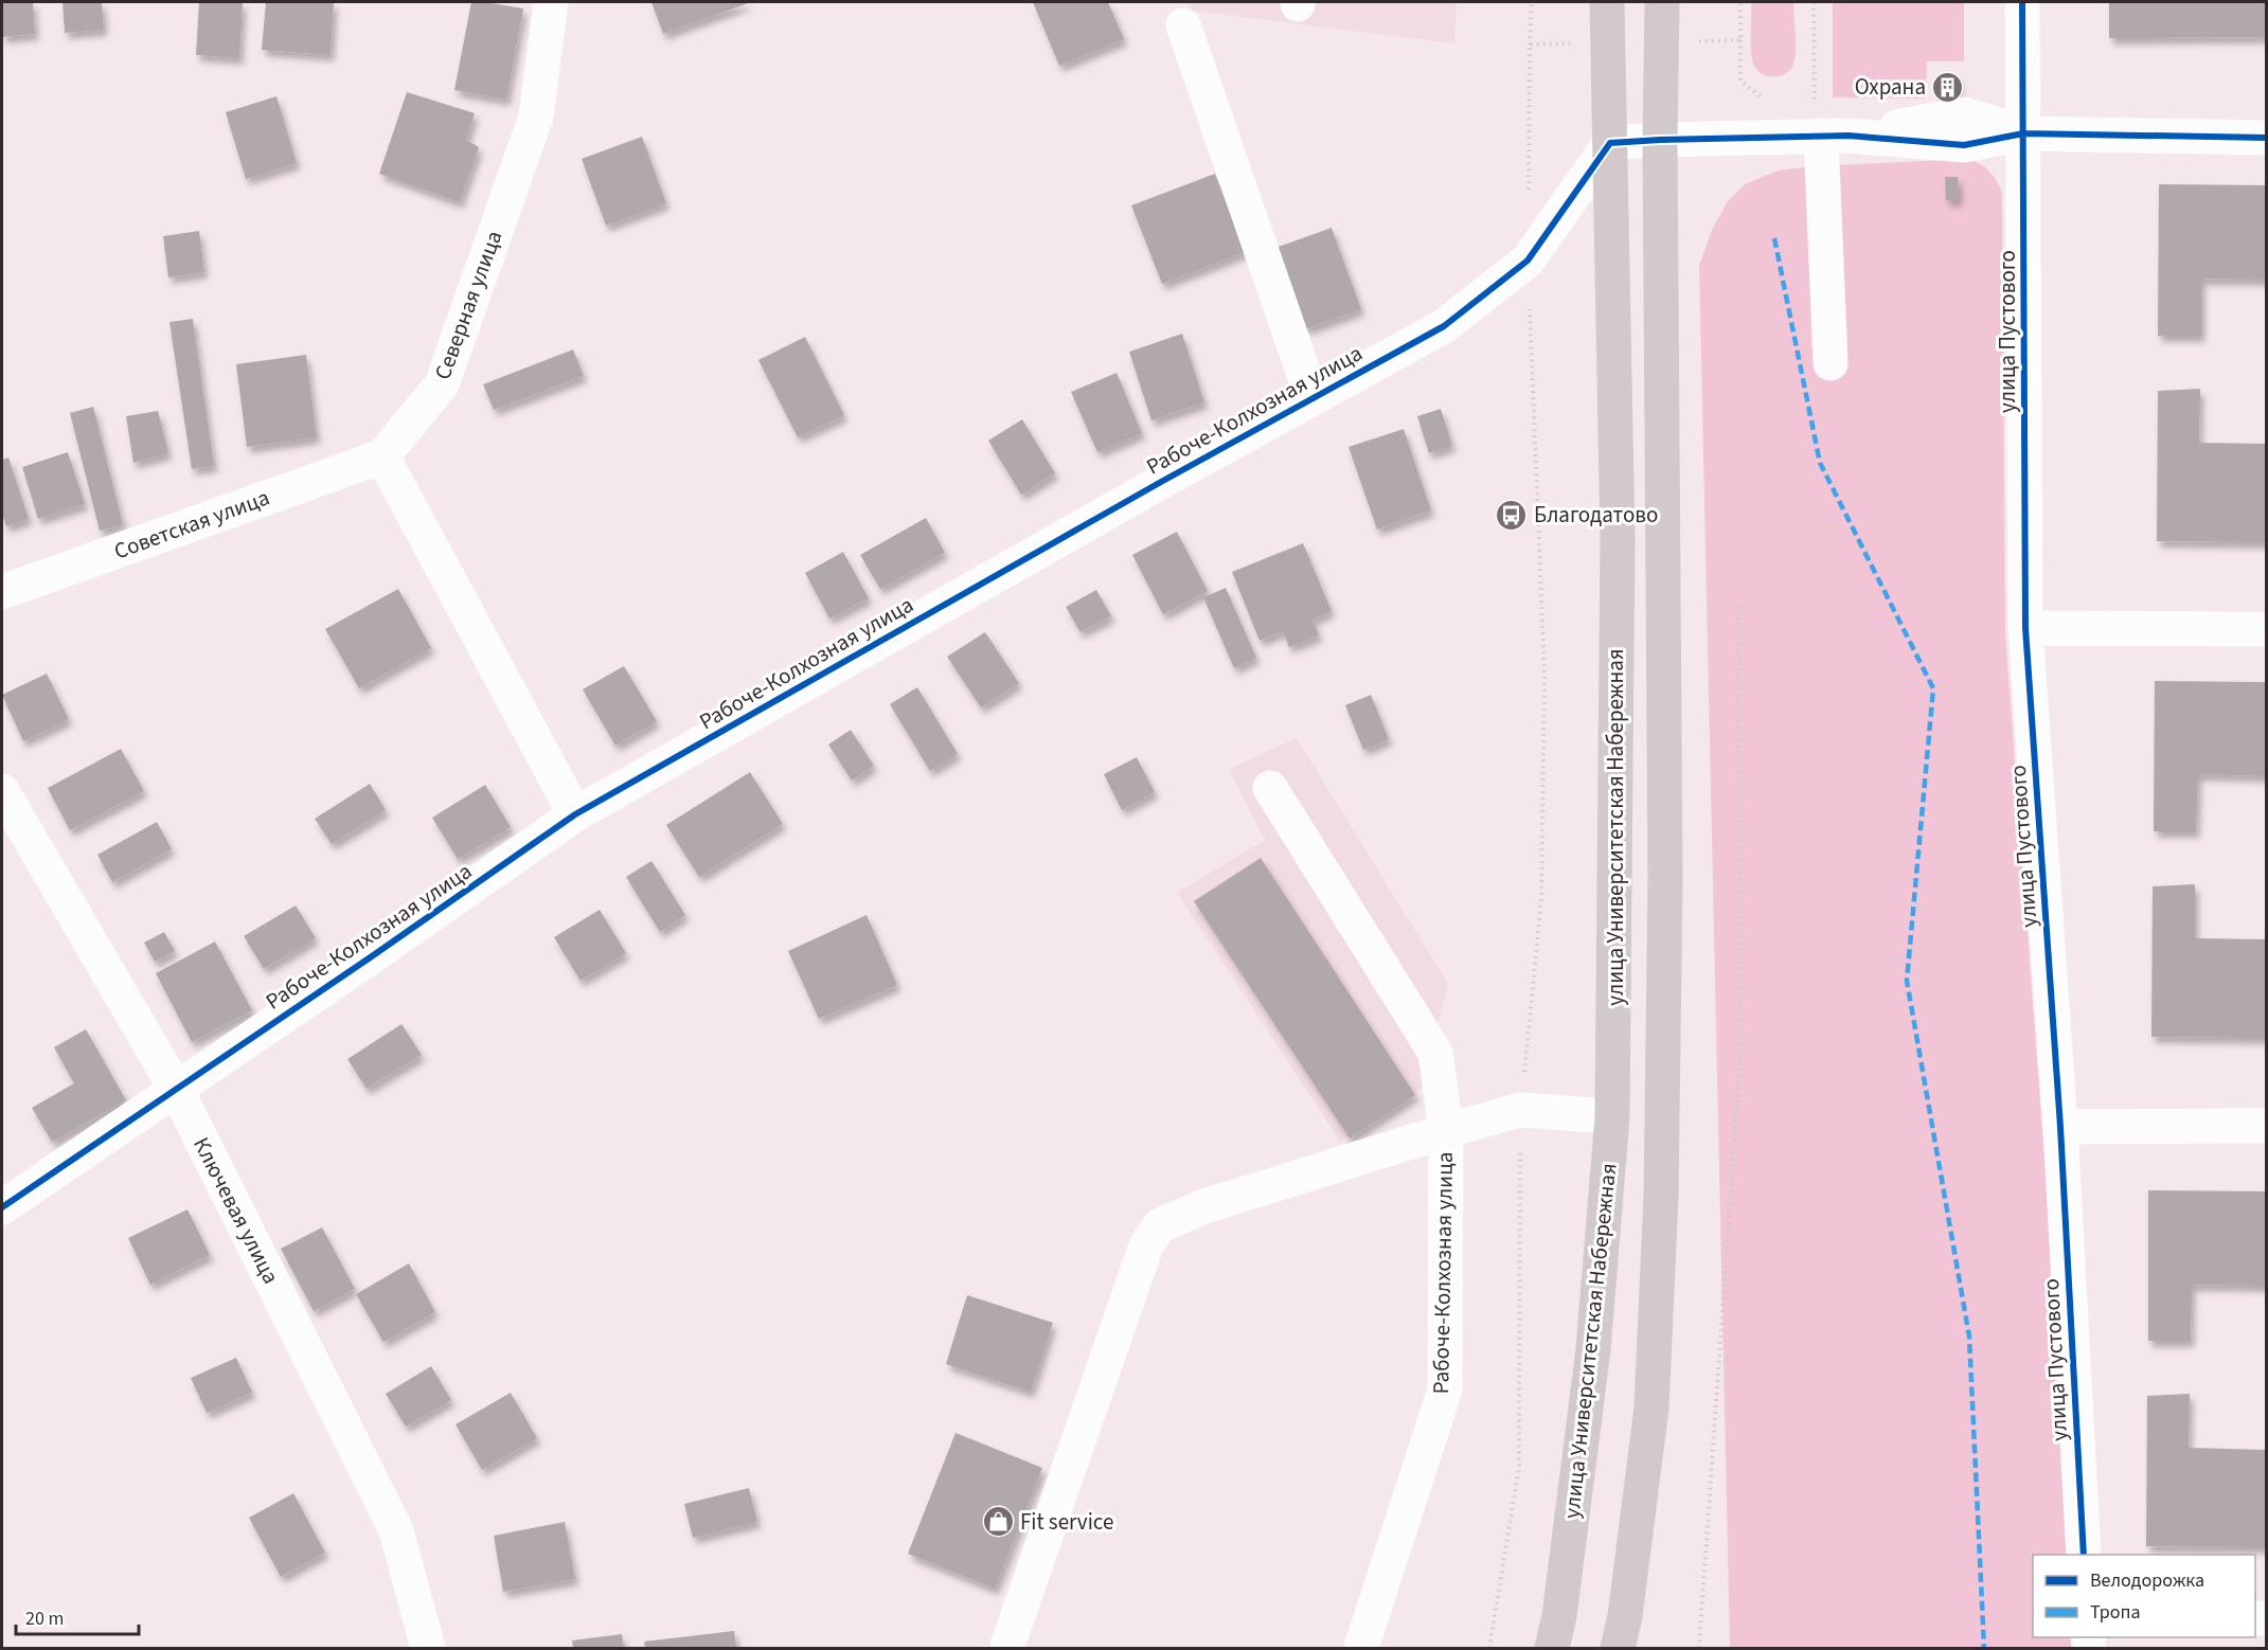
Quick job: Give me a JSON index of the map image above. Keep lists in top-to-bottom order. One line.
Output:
{"streets":{"main road":["улица Университетская Набережная"],"street":["Северная улица","улица Пустового","Рабоче-Колхозная улица","Советская улица","Ключевая улица"]},"crossings":[["Северная улица","Советская улица"],["Рабоче-Колхозная улица","улица Университетская Набережная"],["Рабоче-Колхозная улица","Ключевая улица"]],"places":{"building":["Охрана"],"bus stop":["Благодатово"],"shop":["Fit service"]},"legend":["Велодорожка","Тропа"],"scale_bar":"20 m"}
